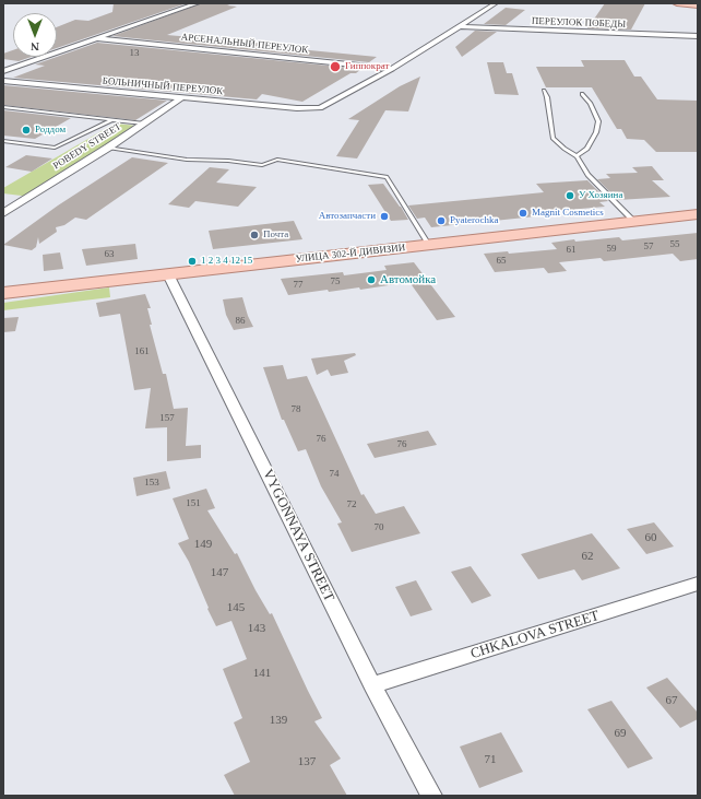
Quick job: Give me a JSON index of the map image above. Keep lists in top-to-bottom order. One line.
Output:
{"streets":{"main road":["УЛИЦА 302-Й ДИВИЗИИ"],"street":["ПЕРЕУЛОК ПОБЕДЫ","АРСЕНАЛЬНЫЙ ПЕРЕУЛОК","БОЛЬНИЧНЫЙ ПЕРЕУЛОК","POBEDY STREET","VYGONNAYA STREET","CHKALOVA STREET"]},"crossings":[["АРСЕНАЛЬНЫЙ ПЕРЕУЛОК","БОЛЬНИЧНЫЙ ПЕРЕУЛОК"],["БОЛЬНИЧНЫЙ ПЕРЕУЛОК","POBEDY STREET"],["УЛИЦА 302-Й ДИВИЗИИ","VYGONNAYA STREET"],["VYGONNAYA STREET","CHKALOVA STREET"]],"places":["Гиппократ","Роддом","У Хозяина","Magnit Cosmetics","Автозапчасти","Pyaterochka","Почта","1 2 3 4 12 15","Автомойка"],"house_numbers":["13","55","57","59","61","63","65","75","77","86","161","78","157","76","76","74","153","151","72","70","60","149","62","147","145","143","141","67","139","69","71","137"],"north":"bottom"}
